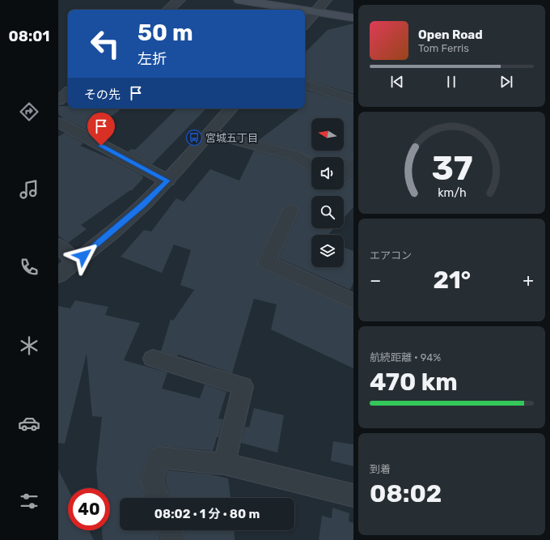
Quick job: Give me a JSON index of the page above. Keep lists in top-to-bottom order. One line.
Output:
{"places":{"bus stop":["宮城五丁目"]},"north":"left","page":{"tabs":"08:01","turn":["50 m","左折"],"song":["Open Road","Tom Ferris"],"then":"その先","tile":["エアコン",["航続距離 · 94%","470 km"],["到着","08:02"]],"heat":["−","21°","+"],"limit":"40","trip":"08:02 · 1 分 · 80 m","gauge":["37","km/h"]}}
